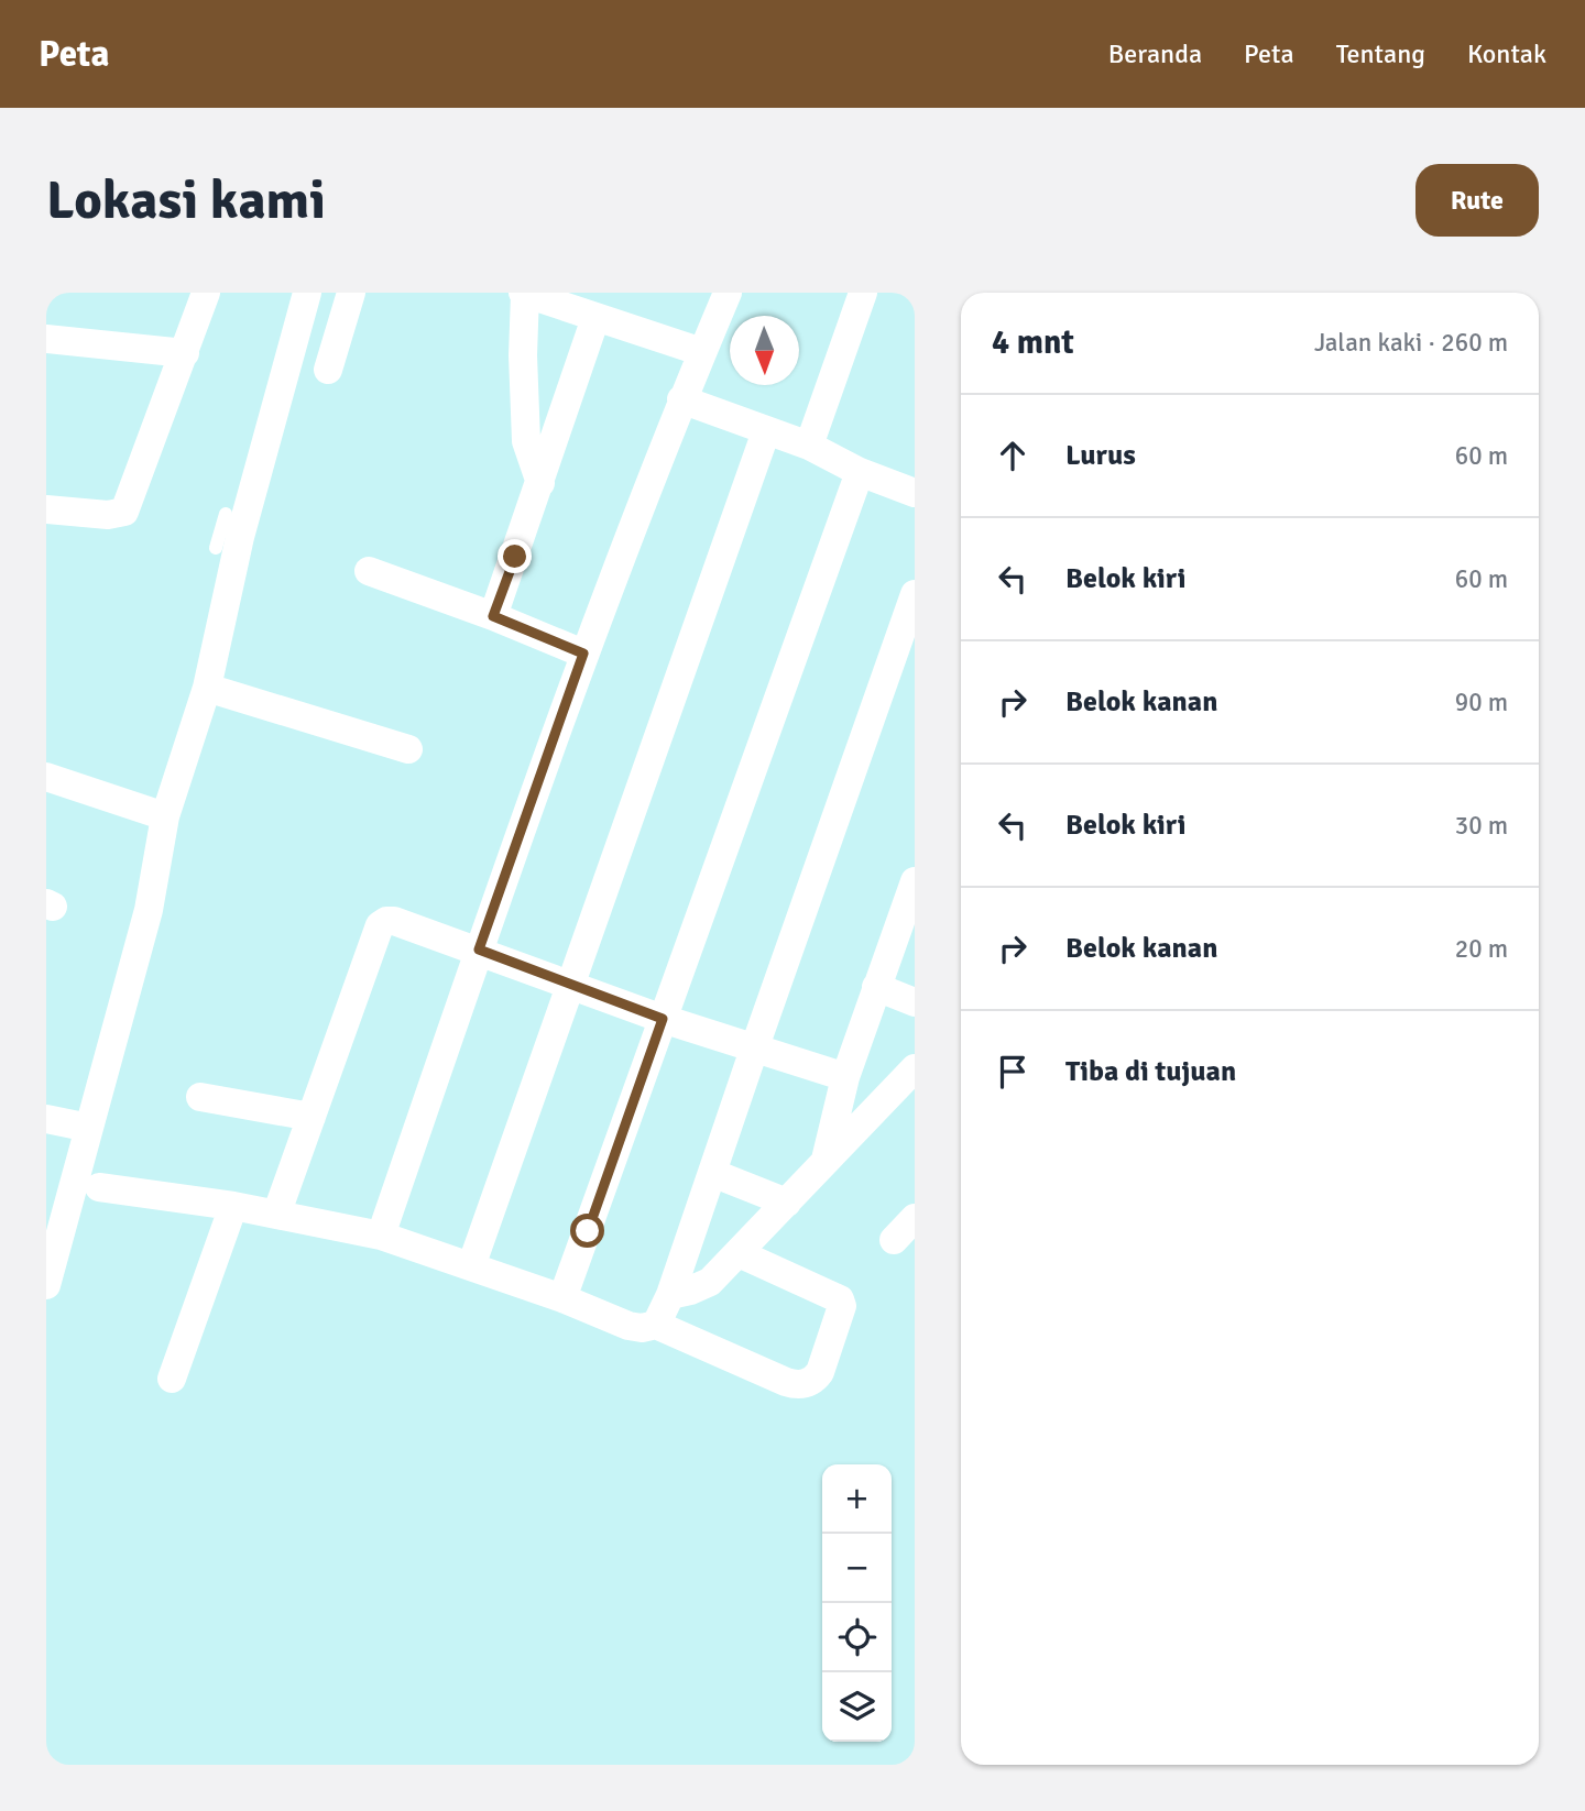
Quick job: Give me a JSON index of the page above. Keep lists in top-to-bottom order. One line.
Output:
{"north":"bottom","page":{"header":"Peta","nav":["Beranda","Peta","Tentang","Kontak"],"buttons":"Rute","title":"Lokasi kami","heading":["4 mnt","Jalan kaki · 260 m"],"list":[["Lurus","60 m"],["Belok kiri","60 m"],["Belok kanan","90 m"],["Belok kiri","30 m"],["Belok kanan","20 m"],"Tiba di tujuan"],"map_buttons":["+","−"]}}
